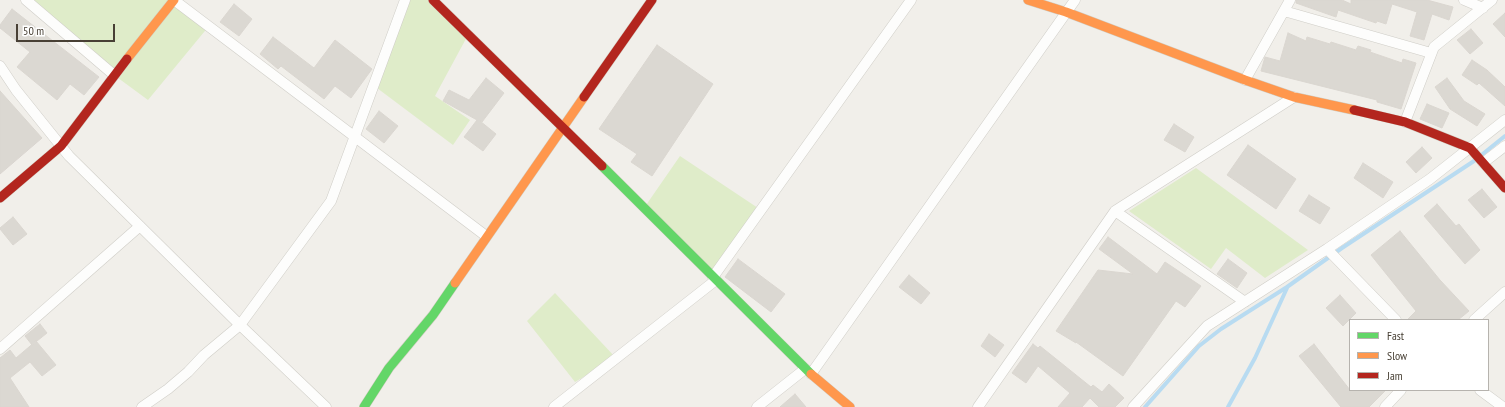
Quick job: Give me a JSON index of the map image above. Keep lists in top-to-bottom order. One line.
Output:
{"legend":["Fast","Slow","Jam"],"scale_bar":"50 m"}
